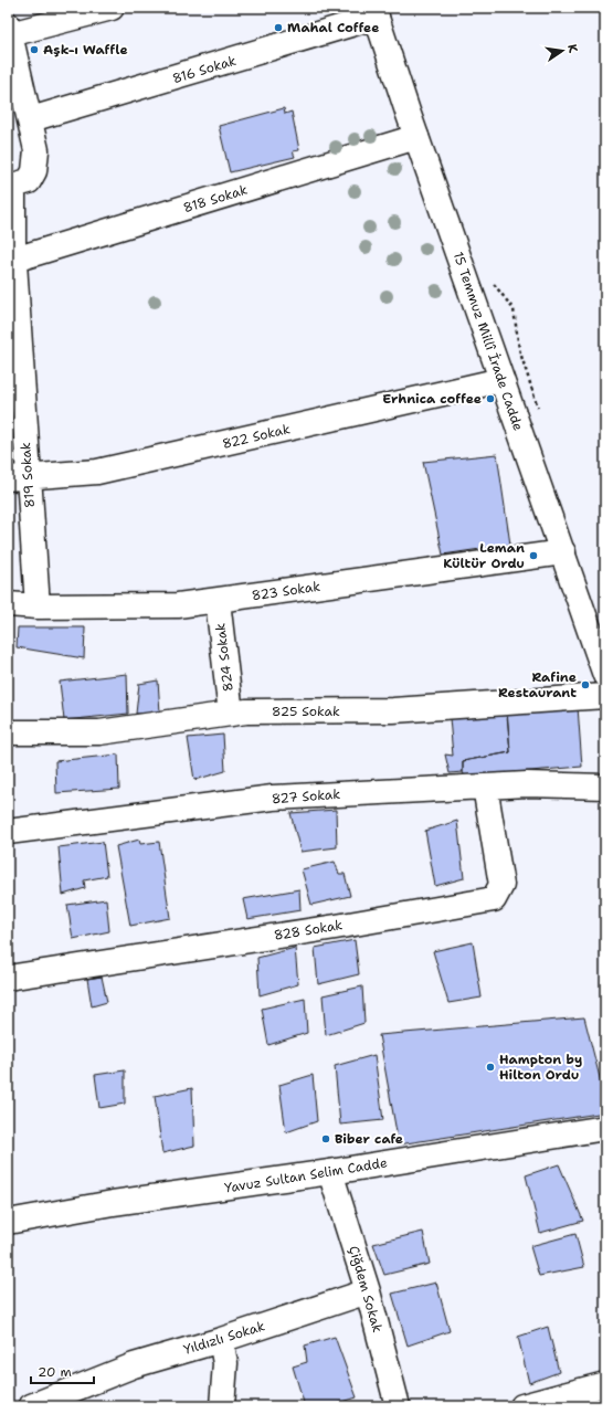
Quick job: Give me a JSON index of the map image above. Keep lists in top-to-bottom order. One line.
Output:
{"streets":{"street":["816 Sokak","818 Sokak","15 Temmuz Millî İrade Cadde","822 Sokak","819 Sokak","823 Sokak","824 Sokak","825 Sokak","827 Sokak","828 Sokak","Yavuz Sultan Selim Cadde","Çiğdem Sokak","Yıldızlı Sokak"]},"crossings":[["816 Sokak","15 Temmuz Millî İrade Cadde"],["818 Sokak","15 Temmuz Millî İrade Cadde"],["818 Sokak","819 Sokak"],["15 Temmuz Millî İrade Cadde","822 Sokak"],["15 Temmuz Millî İrade Cadde","823 Sokak"],["822 Sokak","819 Sokak"],["819 Sokak","823 Sokak"],["823 Sokak","824 Sokak"],["824 Sokak","825 Sokak"],["827 Sokak","828 Sokak"],["Yavuz Sultan Selim Cadde","Çiğdem Sokak"],["Çiğdem Sokak","Yıldızlı Sokak"]],"places":["Mahal Coffee","Aşk-ı Waffle","Erhnica coffee","Leman Kültür Ordu","Rafine Restaurant","Hampton by Hilton Ordu","Biber cafe"],"scale_bar":"20 m","north":"right"}
